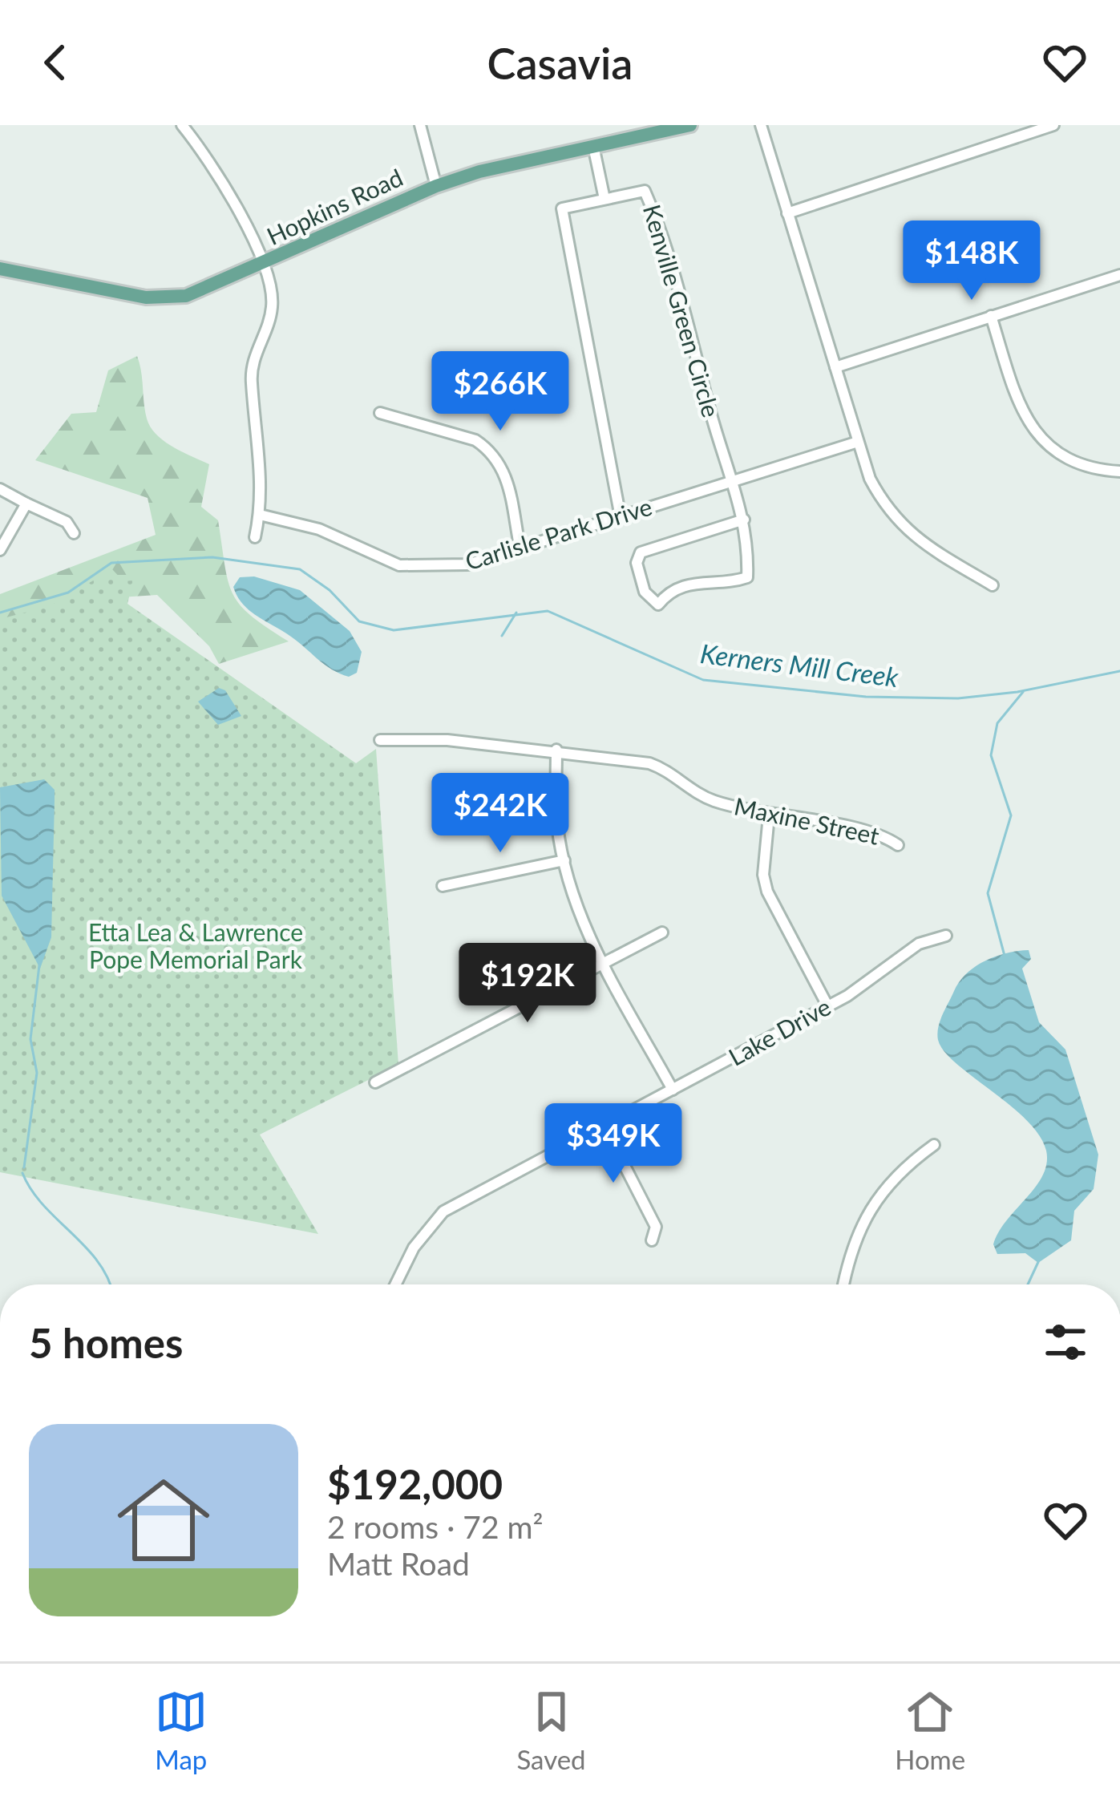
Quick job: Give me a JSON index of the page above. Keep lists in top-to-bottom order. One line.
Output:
{"streets":{"main road":["Hopkins Road"],"street":["Kenville Green Circle","Carlisle Park Drive","Maxine Street","Lake Drive"]},"crossings":[["Kenville Green Circle","Carlisle Park Drive"]],"water":["Kerners Mill Creek"],"parks":["Etta Lea & Lawrence Pope Memorial Park"],"page":{"header":"Casavia","price":["$148K","$266K","$242K","$192K","$349K"],"heading":"5 homes","list":[{"name":"$192,000","note":"2 rooms · 72 m² · Matt Road"}],"tabs":["Map","Saved","Home"]}}
